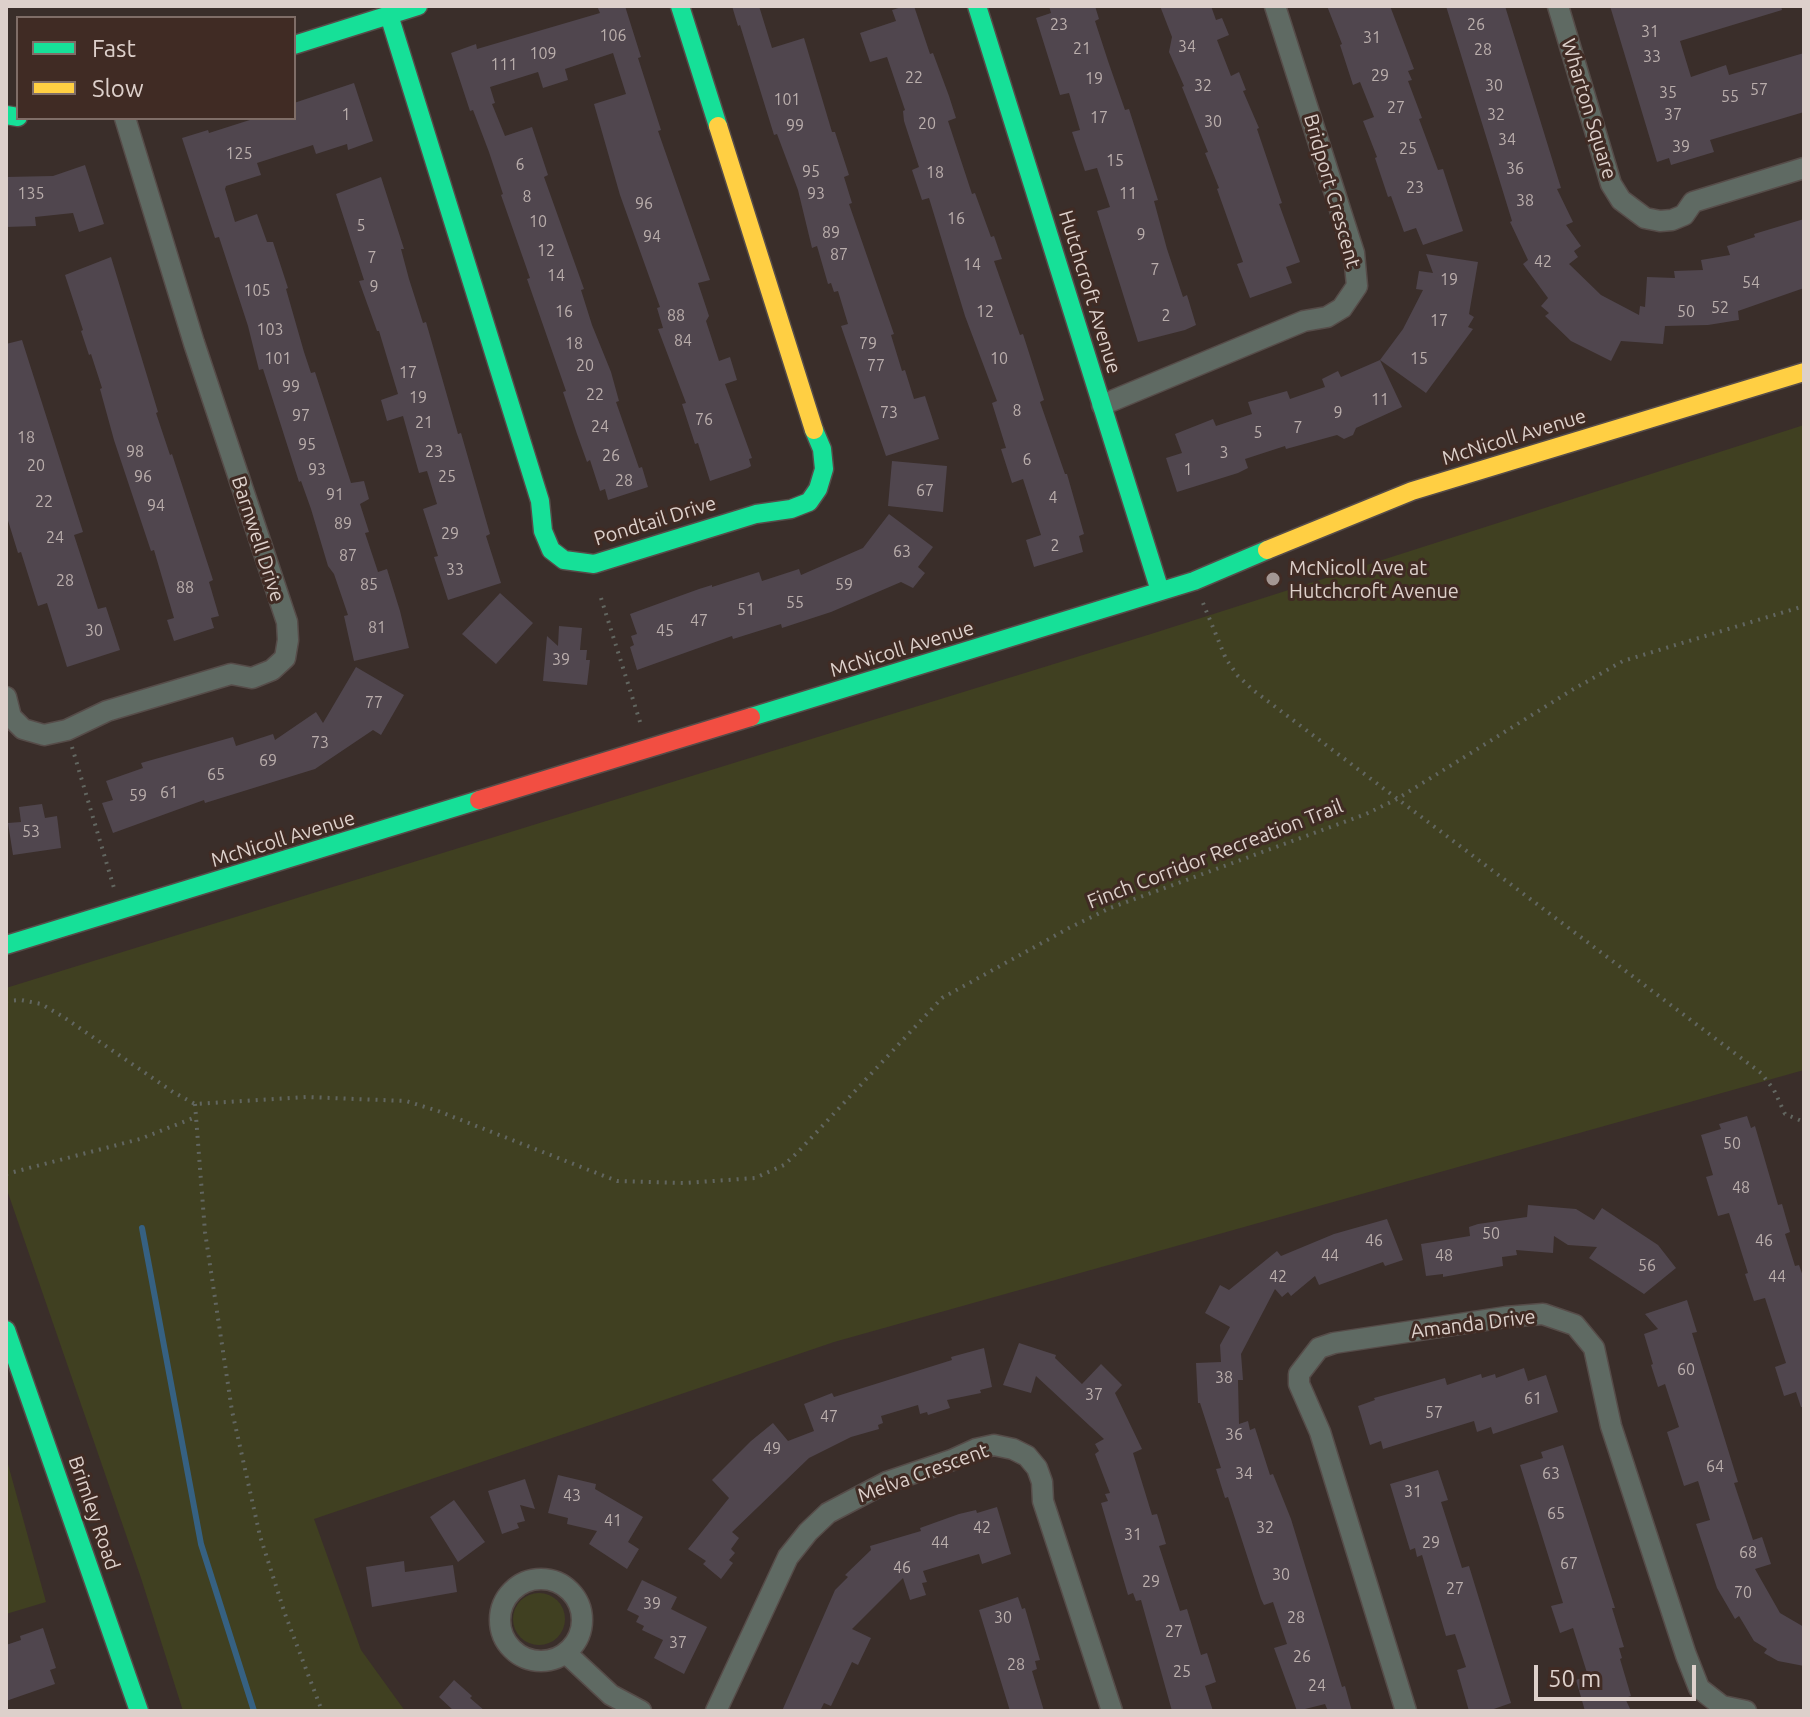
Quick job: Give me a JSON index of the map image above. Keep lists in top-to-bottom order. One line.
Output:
{"streets":{"main road":["Hutchcroft Avenue","McNicoll Avenue","Pondtail Drive","Brimley Road"],"street":["Wharton Square","Bridport Crescent","Barnwell Drive","Amanda Drive","Melva Crescent"],"path":["Finch Corridor Recreation Trail"]},"crossings":[["Bridport Crescent","Hutchcroft Avenue"],["Hutchcroft Avenue","McNicoll Avenue"]],"places":["McNicoll Ave at Hutchcroft Avenue"],"house_numbers":["23","26","31","106","31","34","21","28","109","33","111","29","22","19","32","30","57","35","55","101","27","1","32","37","17","30","20","99","34","39","25","125","15","6","36","95","18","23","135","93","11","8","38","96","16","10","5","89","9","94","12","87","7","42","14","7","14","19","54","9","105","52","16","12","50","88","2","17","103","84","18","79","101","10","15","20","77","17","99","22","19","11","8","73","9","97","76","21","24","7","5","18","95","98","23","3","26","6","20","93","1","96","25","28","67","91","4","22","94","89","29","24","2","63","87","33","28","85","59","88","55","51","47","81","30","45","39","77","73","69","65","61","59","53","50","48","50","46","46","44","48","56","42","44","60","38","37","61","57","47","36","49","64","34","63","31","43","65","41","42","32","31","44","29","68","67","46","30","29","27","70","39","30","28","27","37","26","28","25","24"],"legend":["Fast","Slow"],"scale_bar":"50 m"}
